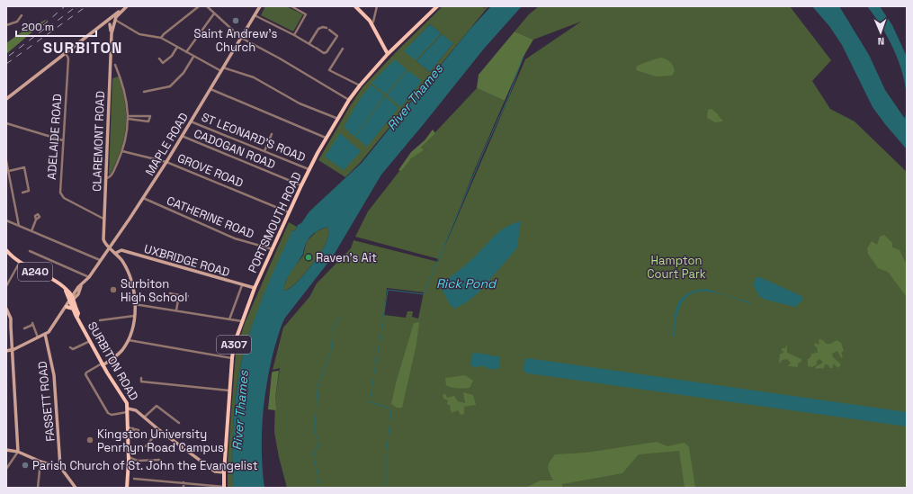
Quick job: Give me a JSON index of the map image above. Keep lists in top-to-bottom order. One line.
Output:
{"streets":{"main road":["PORTSMOUTH ROAD","A240","A307","SURBITON ROAD"],"street":["ADELAIDE ROAD","ST LEONARD'S ROAD","CLAREMONT ROAD","MAPLE ROAD","CADOGAN ROAD","GROVE ROAD","CATHERINE ROAD","UXBRIDGE ROAD","FASSETT ROAD"]},"crossings":[["ADELAIDE ROAD","CLAREMONT ROAD"],["ST LEONARD'S ROAD","MAPLE ROAD"],["ST LEONARD'S ROAD","PORTSMOUTH ROAD"],["CLAREMONT ROAD","MAPLE ROAD"],["MAPLE ROAD","CADOGAN ROAD"],["MAPLE ROAD","GROVE ROAD"],["MAPLE ROAD","CATHERINE ROAD"],["MAPLE ROAD","A240"],["MAPLE ROAD","SURBITON ROAD"],["CADOGAN ROAD","PORTSMOUTH ROAD"],["GROVE ROAD","PORTSMOUTH ROAD"],["CATHERINE ROAD","PORTSMOUTH ROAD"],["PORTSMOUTH ROAD","UXBRIDGE ROAD"],["PORTSMOUTH ROAD","SURBITON ROAD"],["A240","SURBITON ROAD"]],"districts":["SURBITON"],"water":["River Thames","Rick Pond"],"parks":["Hampton Court Park"],"places":["Saint Andrew's Church","Raven's Ait","Surbiton High School","Kingston University Penrhyn Road Campus","Parish Church of St. John the Evangelist"],"scale_bar":"200 m","north":"bottom"}
